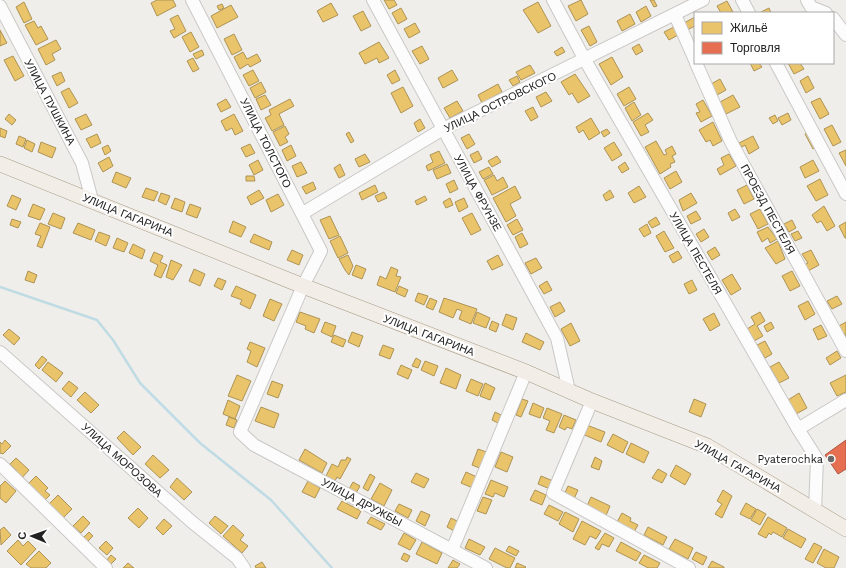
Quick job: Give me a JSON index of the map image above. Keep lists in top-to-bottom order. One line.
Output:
{"streets":{"main road":["УЛИЦА ГАГАРИНА"],"street":["УЛИЦА ПУШКИНА","УЛИЦА ОСТРОВСКОГО","УЛИЦА ТОЛСТОГО","УЛИЦА ФРУНЗЕ","ПРОЕЗД ПЕСТЕЛЯ","УЛИЦА ПЕСТЕЛЯ","УЛИЦА МОРОЗОВА","УЛИЦА ДРУЖБЫ"]},"crossings":[["УЛИЦА ПУШКИНА","УЛИЦА ГАГАРИНА"],["УЛИЦА ОСТРОВСКОГО","УЛИЦА ТОЛСТОГО"],["УЛИЦА ОСТРОВСКОГО","УЛИЦА ФРУНЗЕ"],["УЛИЦА ОСТРОВСКОГО","УЛИЦА ПЕСТЕЛЯ"],["УЛИЦА ТОЛСТОГО","УЛИЦА ГАГАРИНА"],["УЛИЦА ТОЛСТОГО","УЛИЦА ДРУЖБЫ"],["УЛИЦА ФРУНЗЕ","УЛИЦА ГАГАРИНА"],["УЛИЦА ГАГАРИНА","УЛИЦА ПЕСТЕЛЯ"],["УЛИЦА ГАГАРИНА","УЛИЦА ДРУЖБЫ"]],"places":["Pyaterochka"],"legend":["Жильё","Торговля"],"north":"left"}
